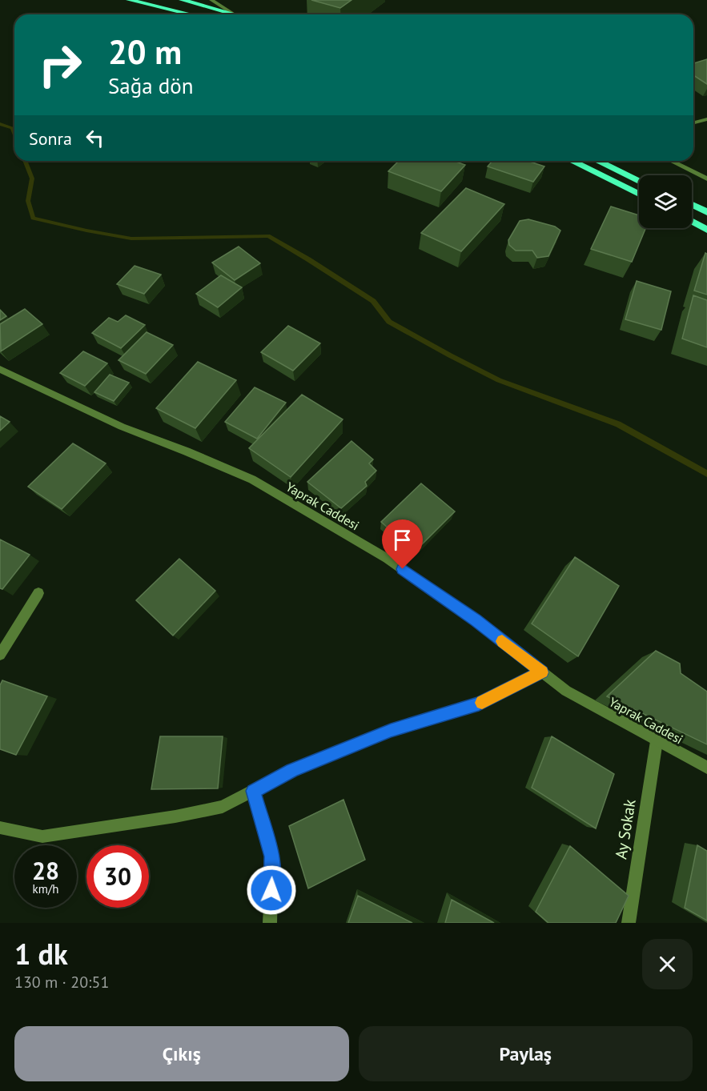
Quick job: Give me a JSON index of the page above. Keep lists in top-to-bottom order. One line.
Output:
{"streets":{"street":["Yaprak Caddesi","Ay Sokak"]},"crossings":[["Yaprak Caddesi","Ay Sokak"]],"page":{"turn":["20 m","Sağa dön"],"then":"Sonra","speed":"28 km/h","limit":"30","heading":["1 dk","130 m · 20:51"],"buttons":["Çıkış","Paylaş"]}}
